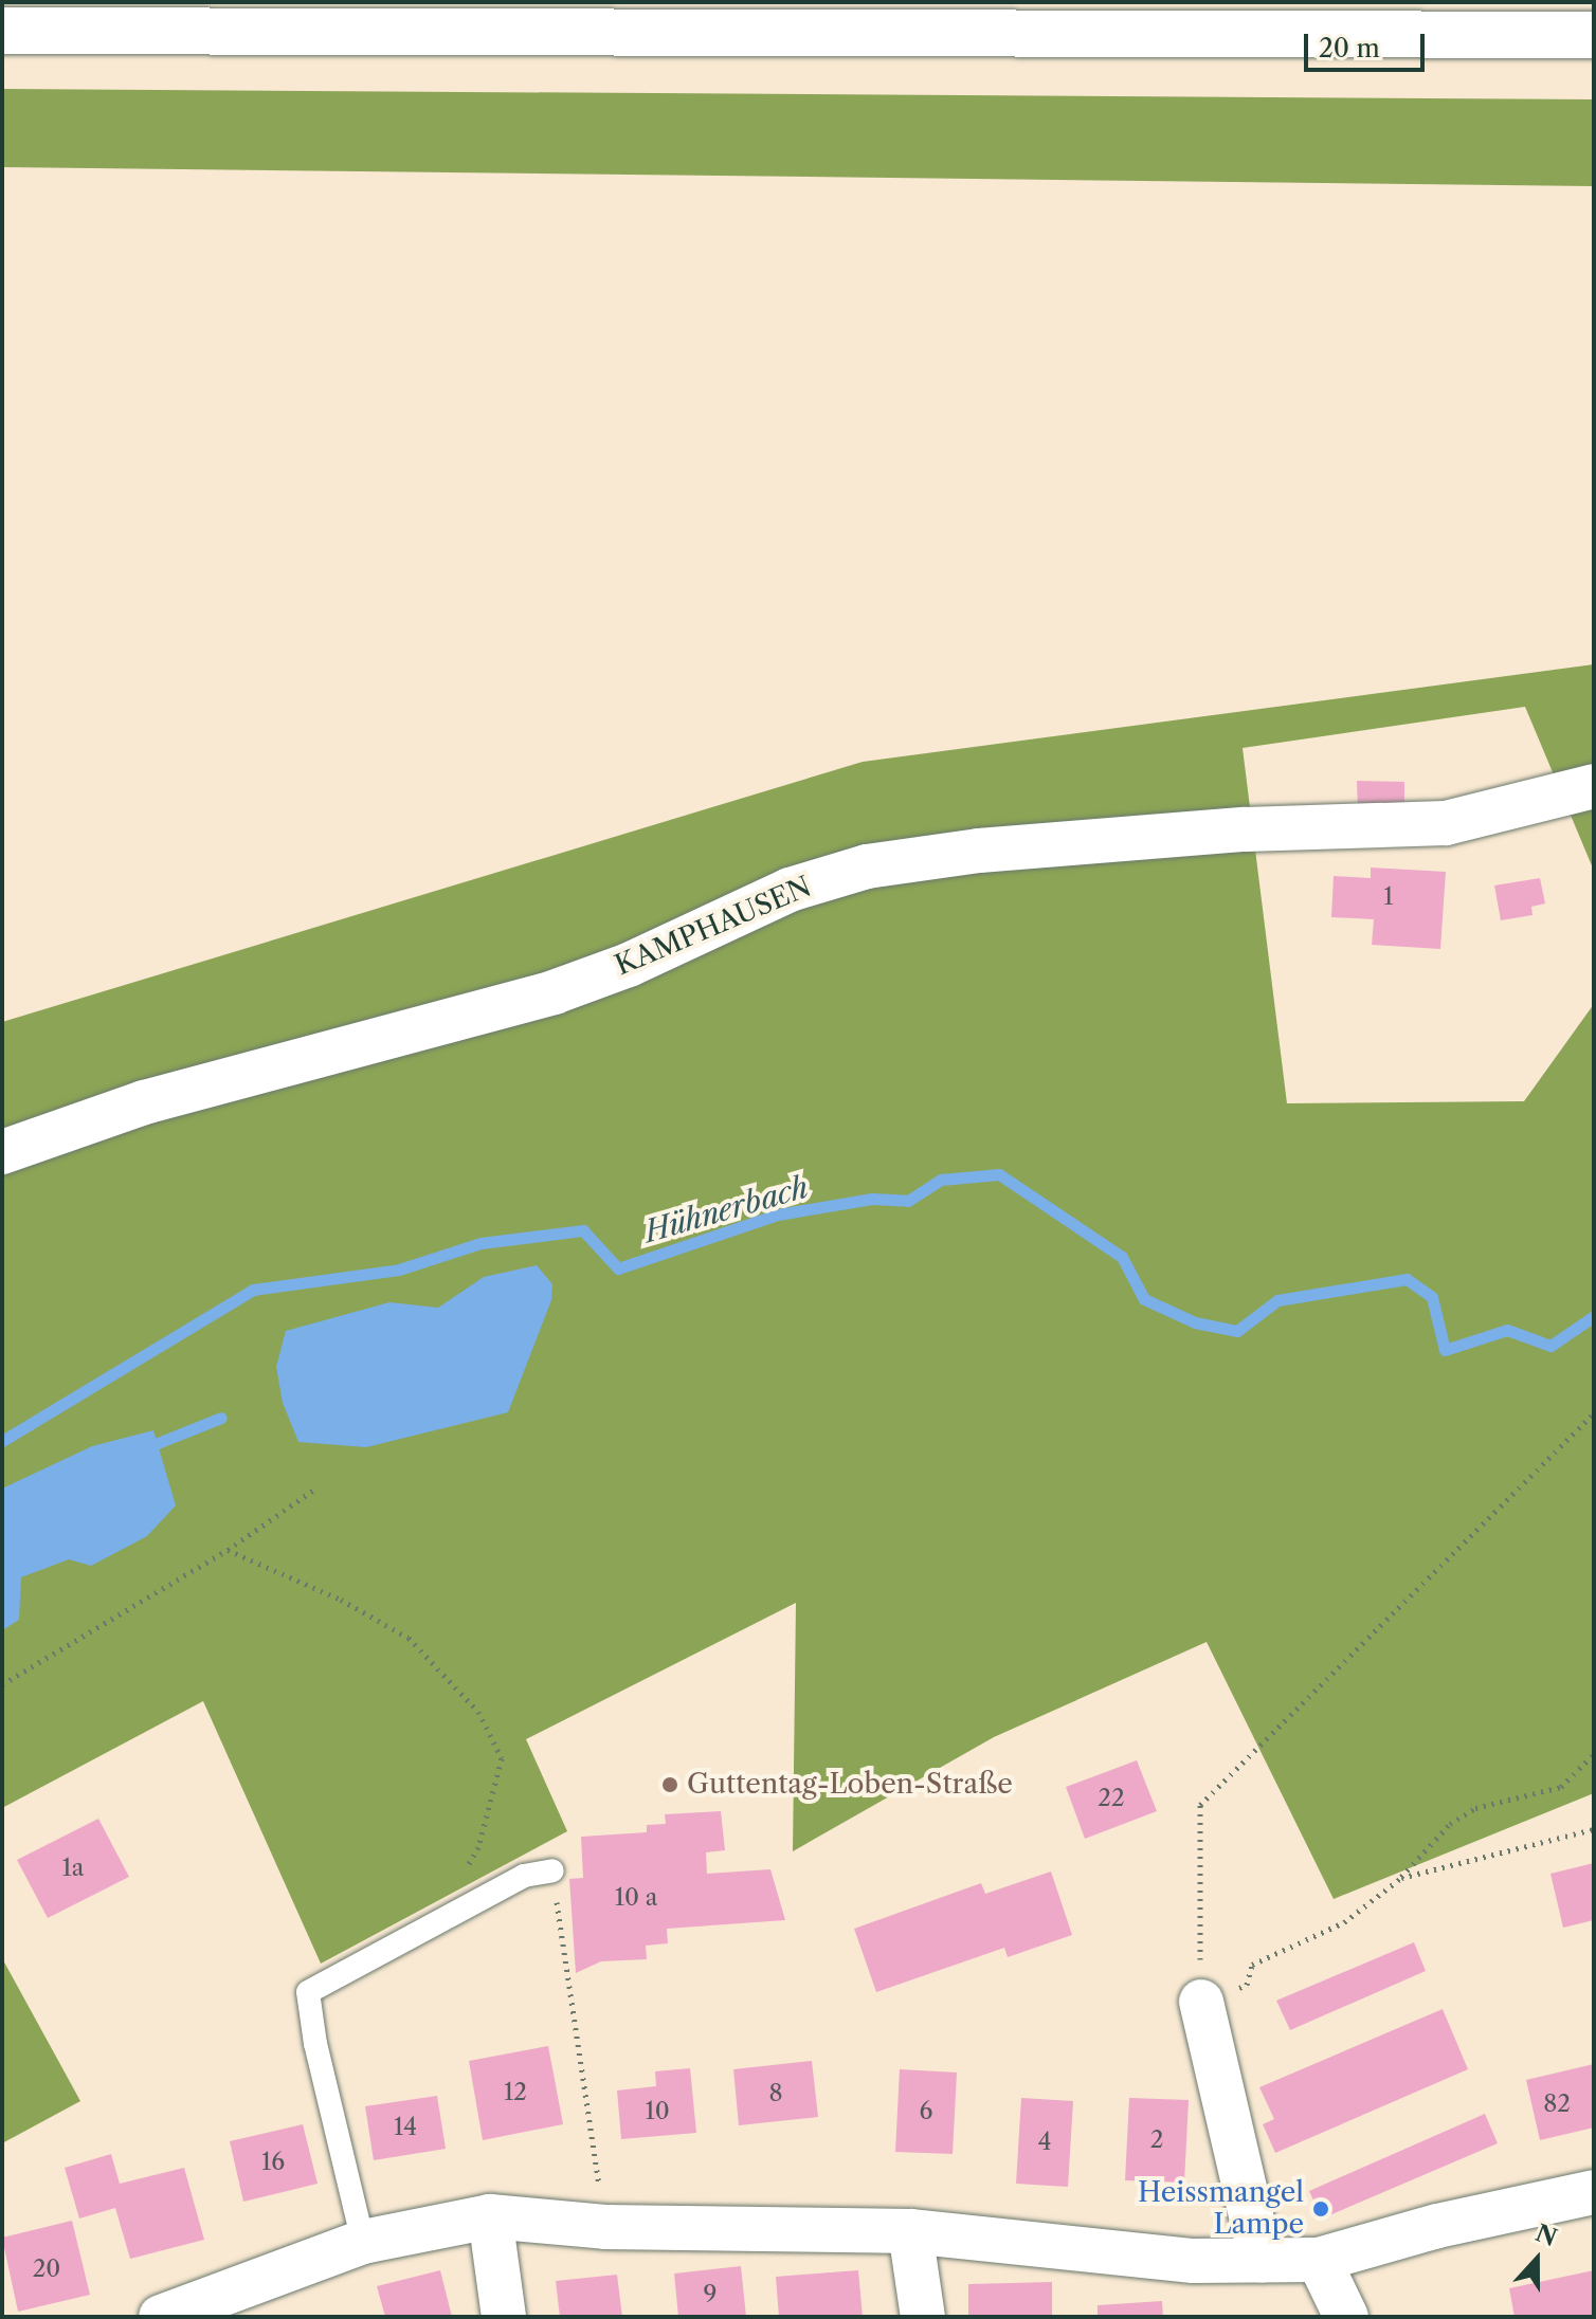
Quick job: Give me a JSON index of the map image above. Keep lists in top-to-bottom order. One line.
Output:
{"streets":{"street":["KAMPHAUSEN"]},"water":["Hühnerbach"],"places":["Guttentag-Loben-Straße","Heissmangel Lampe"],"house_numbers":["1","22","1a","10 a","12","8","82","10","6","14","2","4","16","20","9"],"scale_bar":"20 m","north":"top"}
